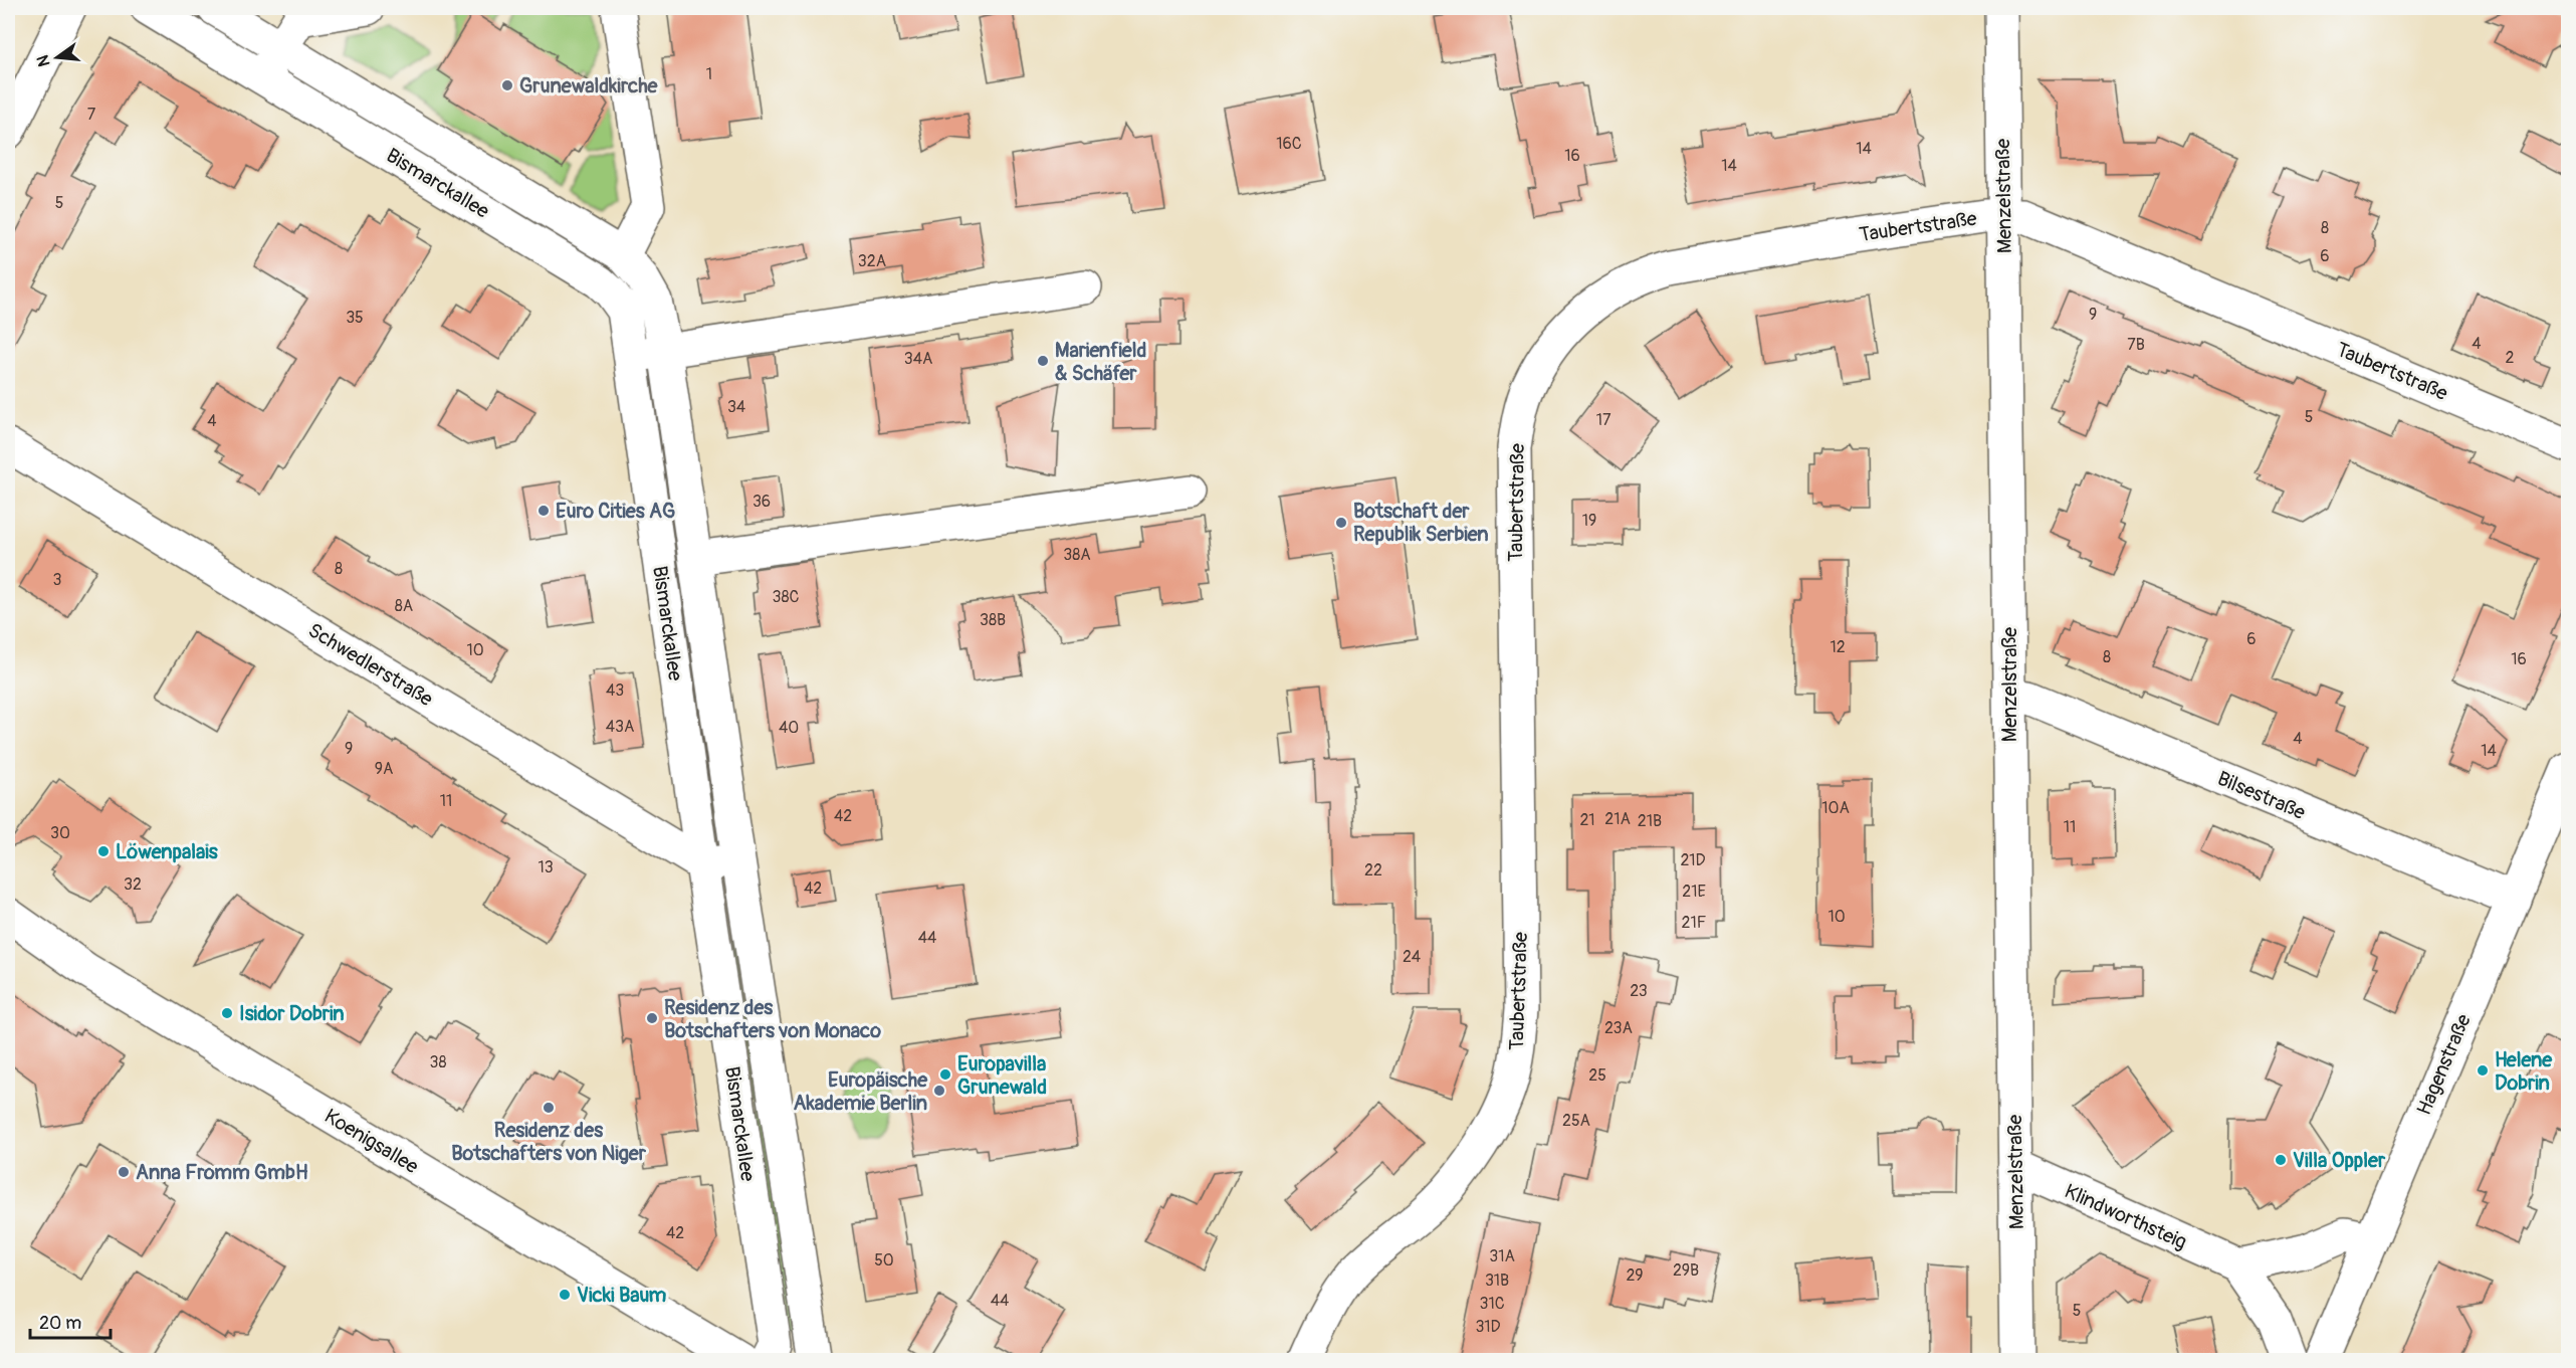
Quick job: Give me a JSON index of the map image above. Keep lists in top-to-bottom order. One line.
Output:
{"streets":{"street":["Bismarckallee","Menzelstraße","Taubertstraße","Schwedlerstraße","Bilsestraße","Hagenstraße","Koenigsallee","Klindworthsteig"]},"crossings":[["Bismarckallee","Schwedlerstraße"],["Menzelstraße","Taubertstraße"],["Menzelstraße","Bilsestraße"],["Menzelstraße","Klindworthsteig"],["Bilsestraße","Hagenstraße"]],"places":["Grunewaldkirche","Marienfield & Schäfer","Euro Cities AG","Botschaft der Republik Serbien","Löwenpalais","Isidor Dobrin","Residenz des Botschafters von Monaco","Helene Dobrin","Europavilla Grunewald","Europäische Akademie Berlin","Residenz des Botschafters von Niger","Villa Oppler","Anna Fromm GmbH","Vicki Baum"],"house_numbers":["1","7","16C","14","16","14","5","8","6","32A","9","35","4","7B","2","34A","34","5","17","4","36","19","38A","8","3","38C","8A","38B","6","12","10","8","16","43","43A","40","4","9","14","9A","11","10A","42","21A","21","21B","11","30","21D","13","22","32","42","21E","10","21F","44","24","23","23A","38","25","25A","42","31A","50","29B","29","31B","44","31C","5","31D"],"scale_bar":"20 m","north":"left"}
